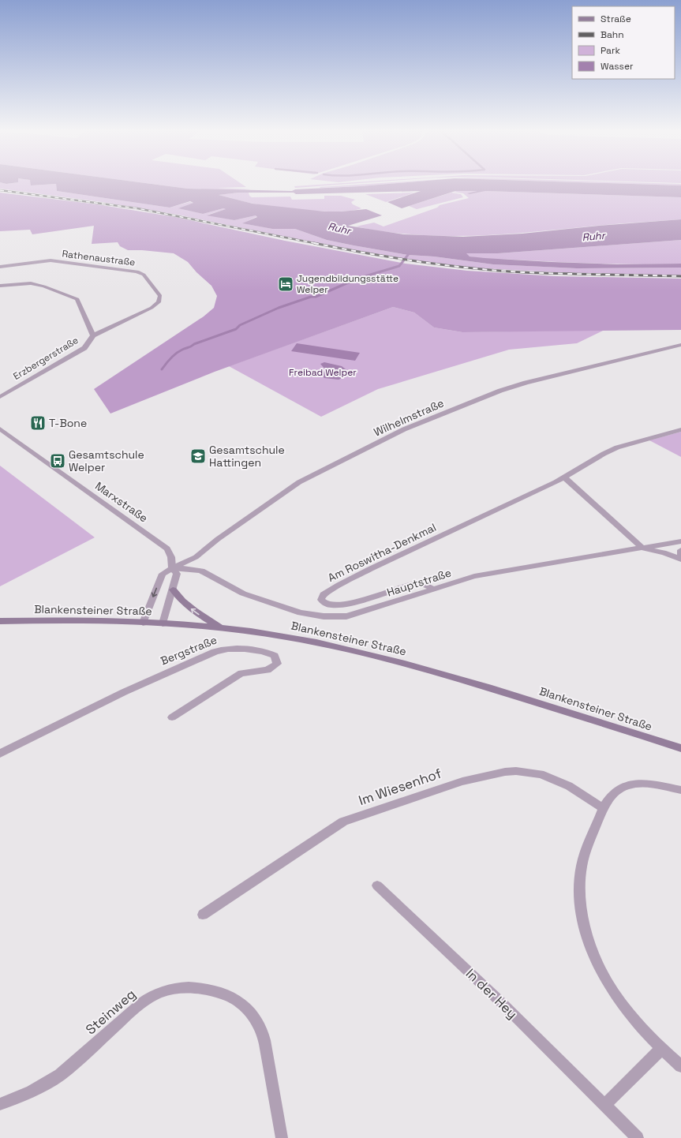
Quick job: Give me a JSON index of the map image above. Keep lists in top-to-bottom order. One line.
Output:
{"streets":{"main road":["Blankensteiner Straße"],"street":["Rathenaustraße","Erzbergerstraße","Wilhelmstraße","Marxstraße","Am Roswitha-Denkmal","Hauptstraße","Bergstraße","Im Wiesenhof","In der Hey","Steinweg"]},"crossings":[["Rathenaustraße","Erzbergerstraße"],["Wilhelmstraße","Marxstraße"],["Wilhelmstraße","Hauptstraße"],["Marxstraße","Hauptstraße"],["Marxstraße","Blankensteiner Straße"],["Am Roswitha-Denkmal","Hauptstraße"]],"water":["Ruhr"],"parks":["Freibad Welper"],"places":{"hotel":["Jugendbildungsstätte Welper"],"restaurant":["T-Bone"],"school or university":["Gesamtschule Hattingen"],"bus stop":["Gesamtschule Welper"]},"legend":["Straße","Bahn","Park","Wasser"]}
